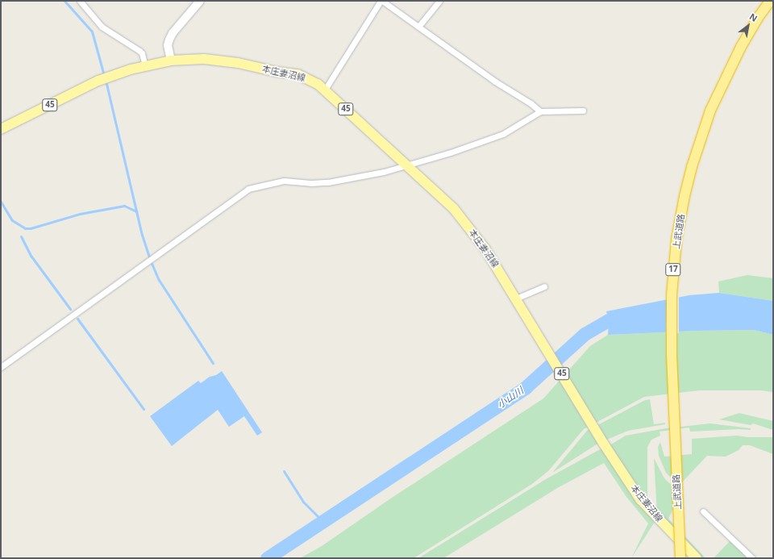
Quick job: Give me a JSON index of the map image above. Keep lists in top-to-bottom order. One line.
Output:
{"streets":{"highway":["上武道路","17"],"main road":["本庄妻沼線","45"]},"water":["小山川"],"north":"top right"}
